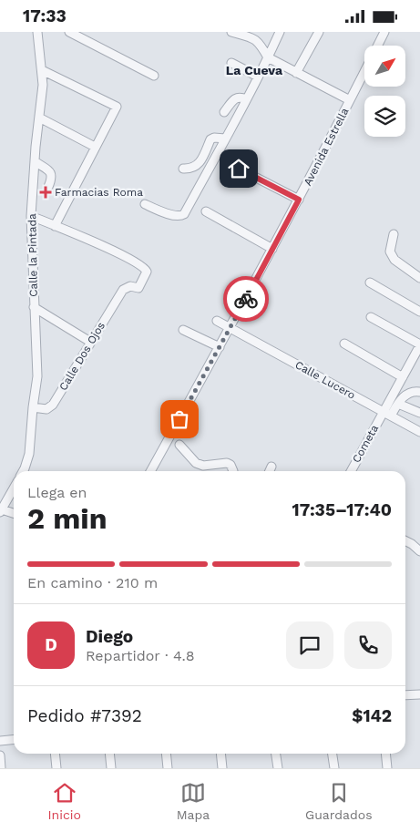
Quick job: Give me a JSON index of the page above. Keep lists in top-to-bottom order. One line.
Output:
{"streets":{"street":["Avenida Estrella","Calle la Pintada","Calle Dos Ojos","Calle Lucero","Cometa"]},"crossings":[["Avenida Estrella","Calle Lucero"],["Calle la Pintada","Calle Dos Ojos"],["Calle Lucero","Cometa"]],"districts":["La Cueva"],"places":{"health":["Farmacias Roma"]},"north":"top right","page":{"status":"17:33","heading":["2 min","Llega en","17:35–17:40"],"panel":["Diego","Repartidor · 4.8","Pedido #7392","$142"],"bar":"En camino · 210 m","round":"D","tabs":["Inicio","Mapa","Guardados"]}}
